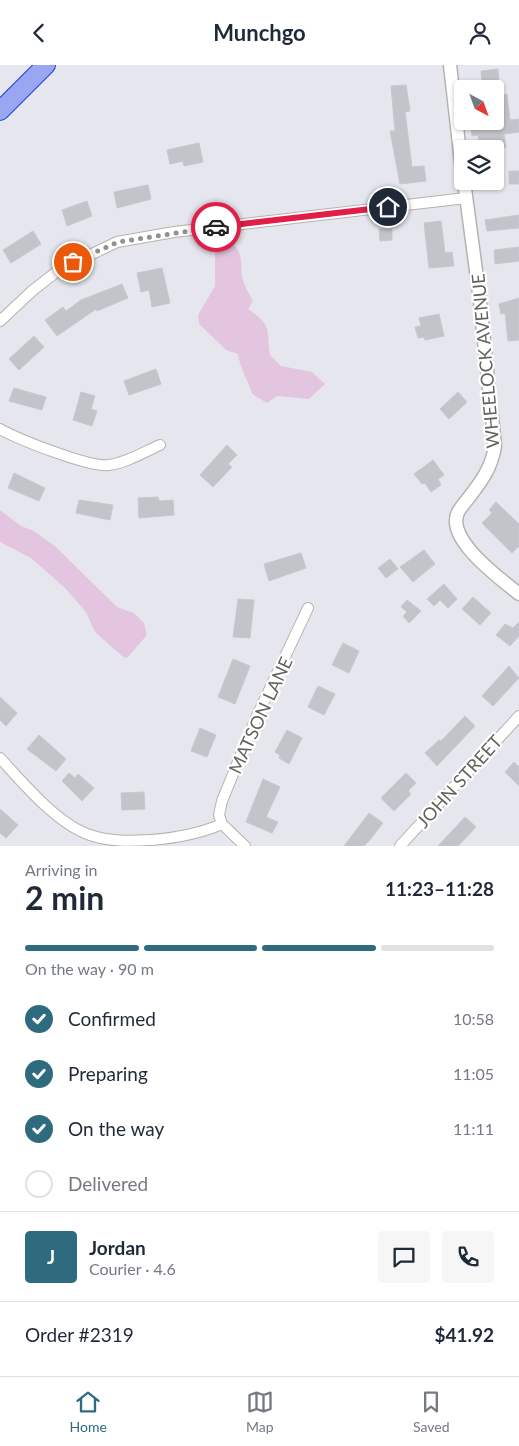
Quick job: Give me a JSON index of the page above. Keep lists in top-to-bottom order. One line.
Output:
{"streets":{"street":["WHEELOCK AVENUE","MATSON LANE","JOHN STREET"]},"north":"bottom right","page":{"header":"Munchgo","heading":["2 min","Arriving in","11:23–11:28"],"panel":["Jordan","Courier · 4.6","Order #2319","$41.92"],"bar":"On the way · 90 m","list":[["Confirmed","10:58"],["Preparing","11:05"],["On the way","11:11"],"Delivered"],"round":"J","tabs":["Home","Map","Saved"]}}
